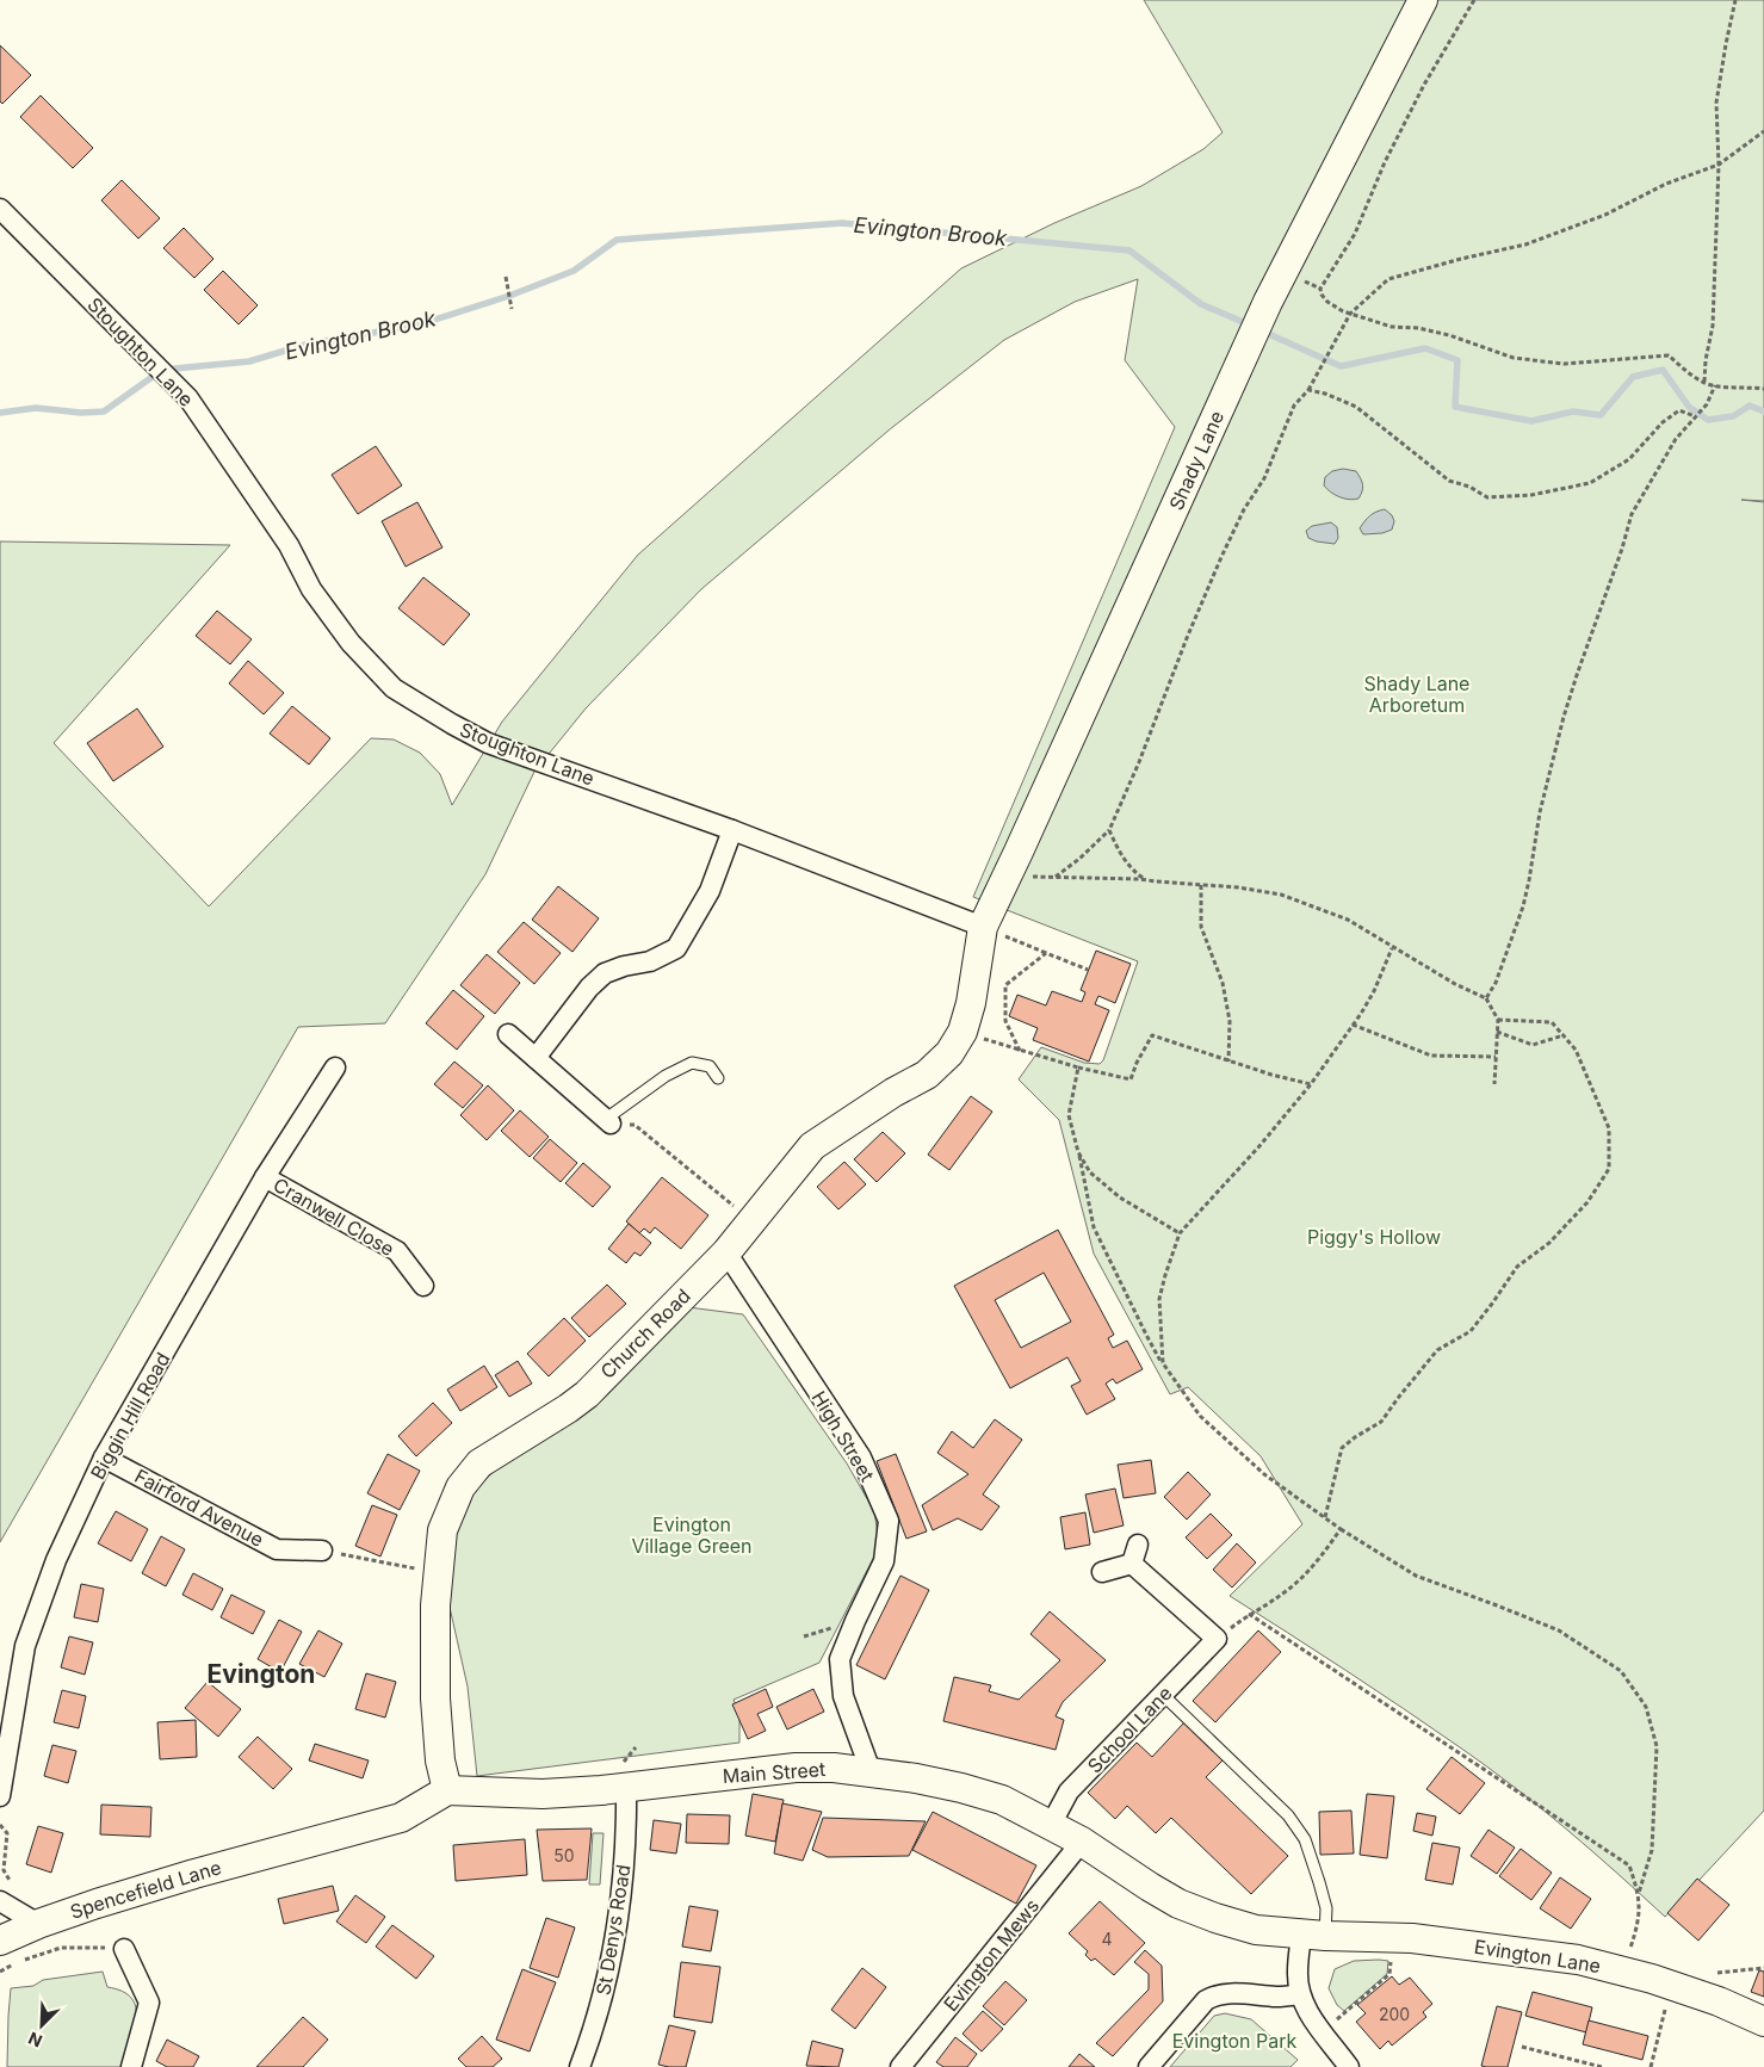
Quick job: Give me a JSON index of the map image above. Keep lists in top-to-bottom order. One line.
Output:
{"streets":{"street":["Stoughton Lane","Shady Lane","Cranwell Close","Church Road","Biggin Hill Road","High Street","Fairford Avenue","School Lane","Main Street","Spencefield Lane","St Denys Road","Evington Mews","Evington Lane"]},"crossings":[["Stoughton Lane","Shady Lane"],["Stoughton Lane","Church Road"],["Shady Lane","Church Road"],["Cranwell Close","Biggin Hill Road"],["Church Road","High Street"],["Church Road","Main Street"],["Church Road","Spencefield Lane"],["Biggin Hill Road","Fairford Avenue"],["High Street","Main Street"],["School Lane","Main Street"],["Main Street","Spencefield Lane"],["Main Street","St Denys Road"],["Main Street","Evington Mews"],["Main Street","Evington Lane"]],"districts":["Evington"],"water":["Evington Brook"],"parks":["Shady Lane Arboretum","Piggy's Hollow","Evington Village Green","Evington Park"],"house_numbers":["50","4","200"],"north":"bottom left"}
